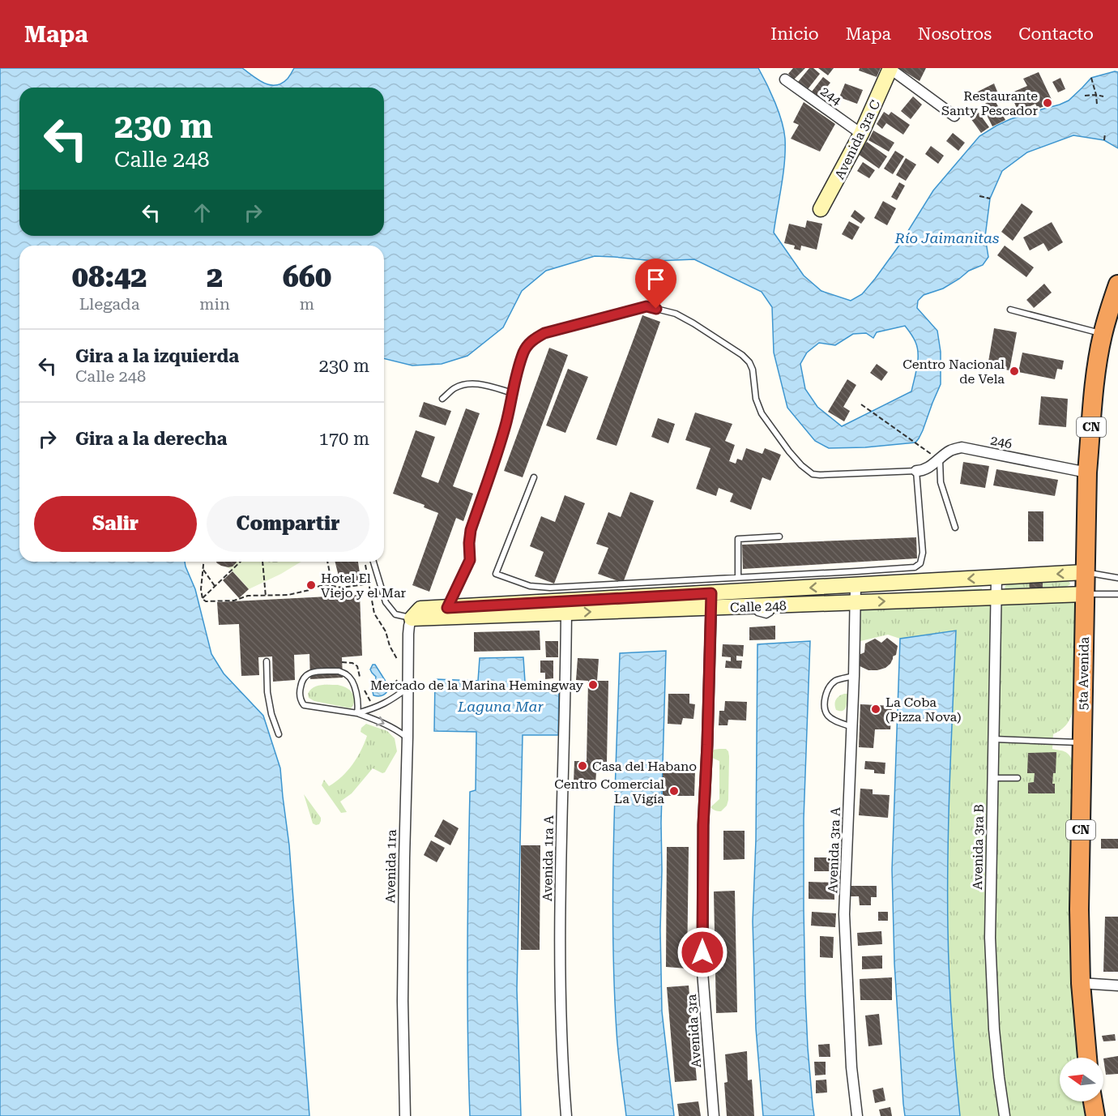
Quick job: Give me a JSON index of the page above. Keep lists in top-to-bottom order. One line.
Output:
{"streets":{"highway":["CN","5ta Avenida"],"street":["244","Avenida 3ra C","246","Calle 248","Avenida 3ra B","Avenida 3ra A","Avenida 1ra A","Avenida 1ra","Avenida 3ra"]},"crossings":[["244","Avenida 3ra C"],["246","5ta Avenida"],["Calle 248","5ta Avenida"],["Calle 248","Avenida 3ra B"],["Calle 248","Avenida 3ra A"],["Calle 248","Avenida 1ra A"],["Calle 248","Avenida 1ra"],["Calle 248","Avenida 3ra"]],"water":["Río Jaimanitas","Laguna Mar"],"places":["Restaurante Santy Pescador","Centro Nacional de Vela","Hotel El Viejo y el Mar","Mercado de la Marina Hemingway","La Coba (Pizza Nova)","Casa del Habano","Centro Comercial La Vigía"],"north":"left","page":{"header":"Mapa","nav":["Inicio","Mapa","Nosotros","Contacto"],"turn":["230 m","Calle 248"],"eta":["08:42","Llegada","2","min","660","m"],"list":[{"name":"Gira a la izquierda","note":"Calle 248","value":"230 m"},{"name":"Gira a la derecha","value":"170 m"}],"buttons":["Salir","Compartir"]}}
